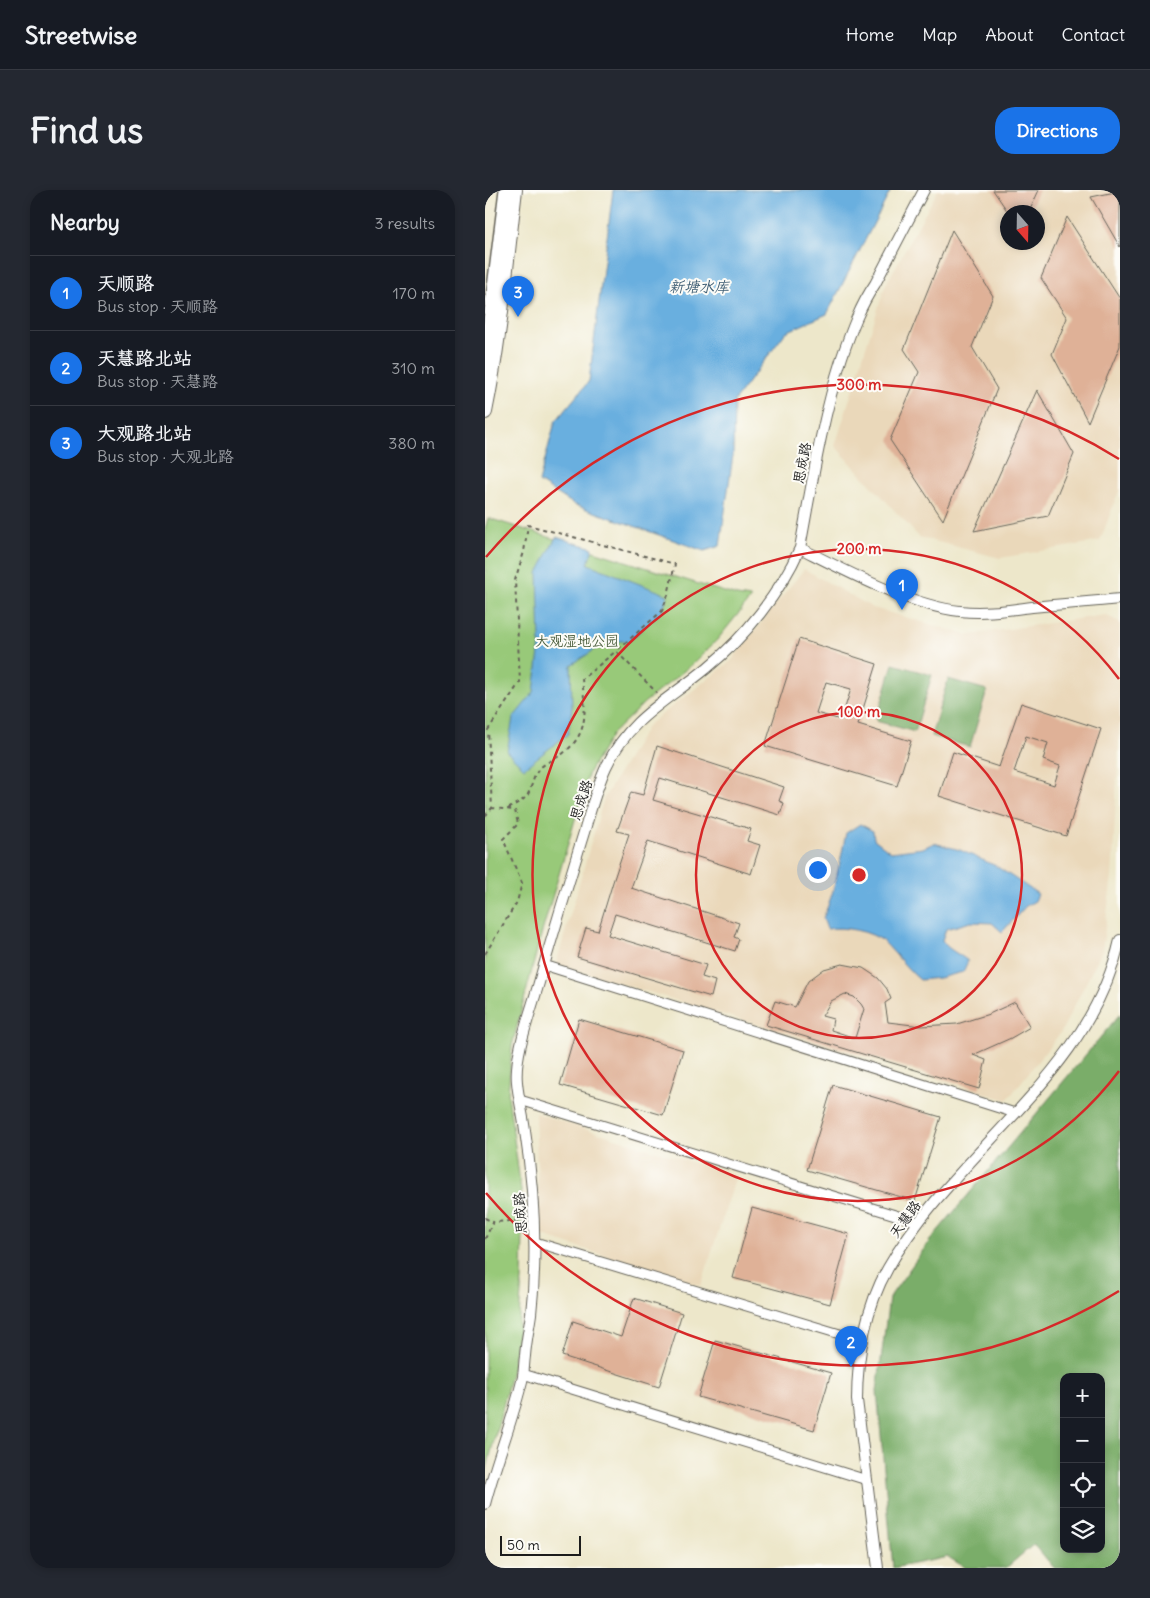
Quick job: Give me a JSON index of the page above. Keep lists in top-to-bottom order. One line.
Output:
{"streets":{"street":["思成路","天慧路"]},"water":["新塘水库"],"parks":["大观湿地公园"],"scale_bar":"50 m","north":"bottom","page":{"header":"Streetwise","nav":["Home","Map","About","Contact"],"buttons":"Directions","title":"Find us","heading":["Nearby","3 results"],"list":[{"mark":"1","name":"天顺路","note":"Bus stop · 天顺路","value":"170 m"},{"mark":"2","name":"天慧路北站","note":"Bus stop · 天慧路","value":"310 m"},{"mark":"3","name":"大观路北站","note":"Bus stop · 大观北路","value":"380 m"}],"pins":["3","1","2"],"map_buttons":["+","−"],"scale":"50 m"},"rings":["300 m","200 m","100 m"]}
